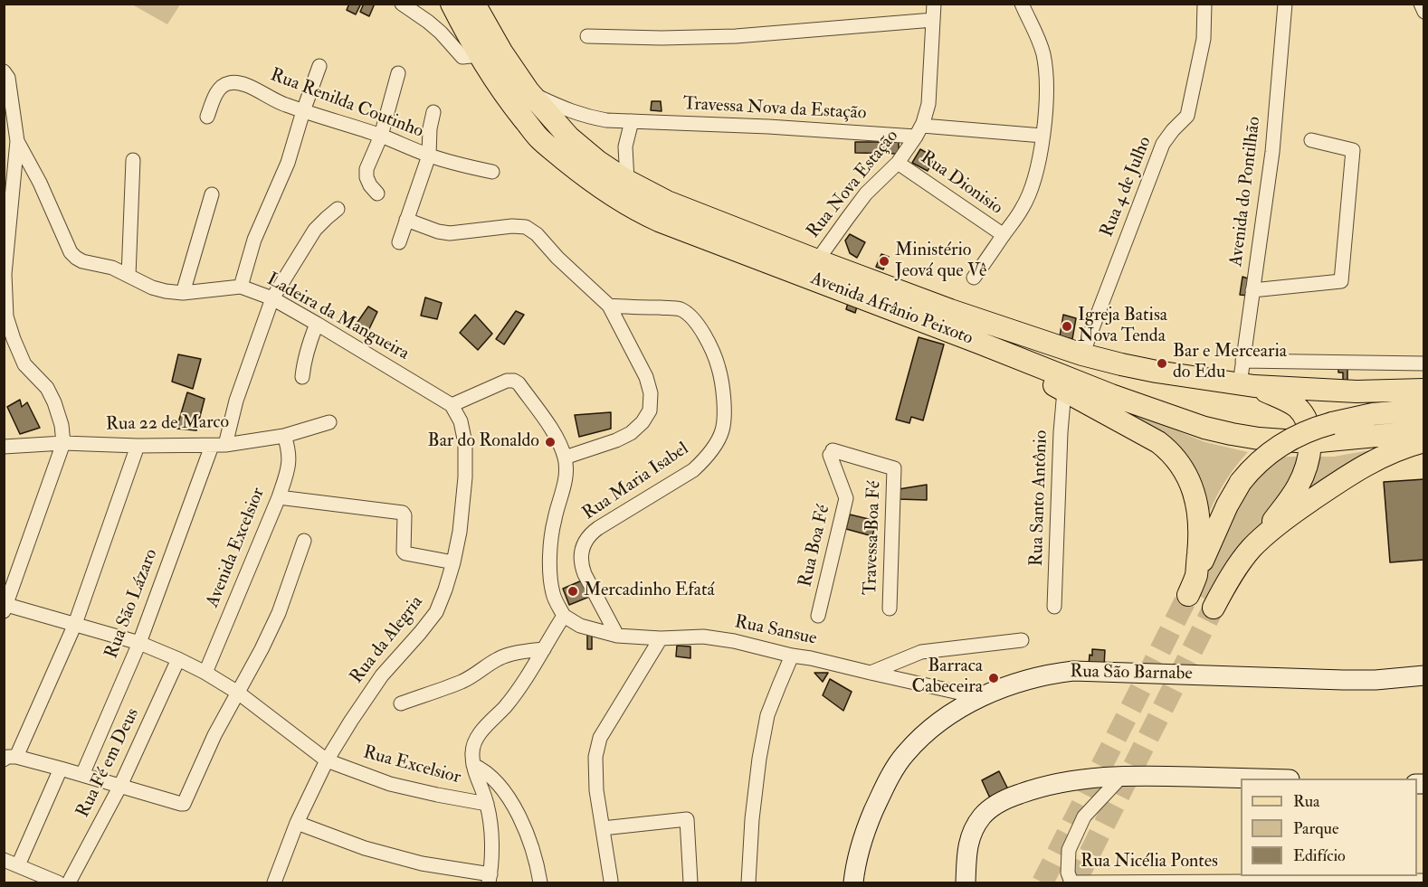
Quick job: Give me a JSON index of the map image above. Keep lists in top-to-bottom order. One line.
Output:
{"streets":{"main road":["Avenida Afrânio Peixoto"],"street":["Rua Renilda Coutinho","Travessa Nova da Estação","Rua Dionisio","Rua Nova Estação","Rua 4 de Julho","Avenida do Pontilhão","Ladeira da Mangueira","Rua 22 de Marco","Rua Maria Isabel","Rua Santo Antônio","Travessa Boa Fé","Rua Boa Fé","Avenida Excelsior","Rua São Lázaro","Rua Sansue","Rua da Alegria","Rua São Barnabe","Rua Fé em Deus","Rua Excelsior","Rua Nicélia Pontes"]},"crossings":[["Travessa Nova da Estação","Rua Nova Estação"],["Travessa Nova da Estação","Avenida Afrânio Peixoto"],["Rua Dionisio","Rua Nova Estação"],["Rua Nova Estação","Avenida Afrânio Peixoto"],["Rua 4 de Julho","Avenida Afrânio Peixoto"],["Avenida do Pontilhão","Avenida Afrânio Peixoto"],["Ladeira da Mangueira","Rua São Lázaro"],["Ladeira da Mangueira","Rua da Alegria"],["Rua 22 de Marco","Avenida Excelsior"],["Rua 22 de Marco","Rua São Lázaro"],["Rua Maria Isabel","Rua Sansue"],["Travessa Boa Fé","Rua Boa Fé"],["Avenida Excelsior","Rua Excelsior"],["Rua São Lázaro","Rua Excelsior"],["Rua Sansue","Rua São Barnabe"],["Rua da Alegria","Rua Excelsior"],["Rua Fé em Deus","Rua Excelsior"]],"places":["Ministério Jeová que Vê","Igreja Batisa Nova Tenda","Bar e Mercearia do Edu","Bar do Ronaldo","Mercadinho Efatá","Barraca Cabeceira"],"legend":["Rua","Parque","Edifício"]}
